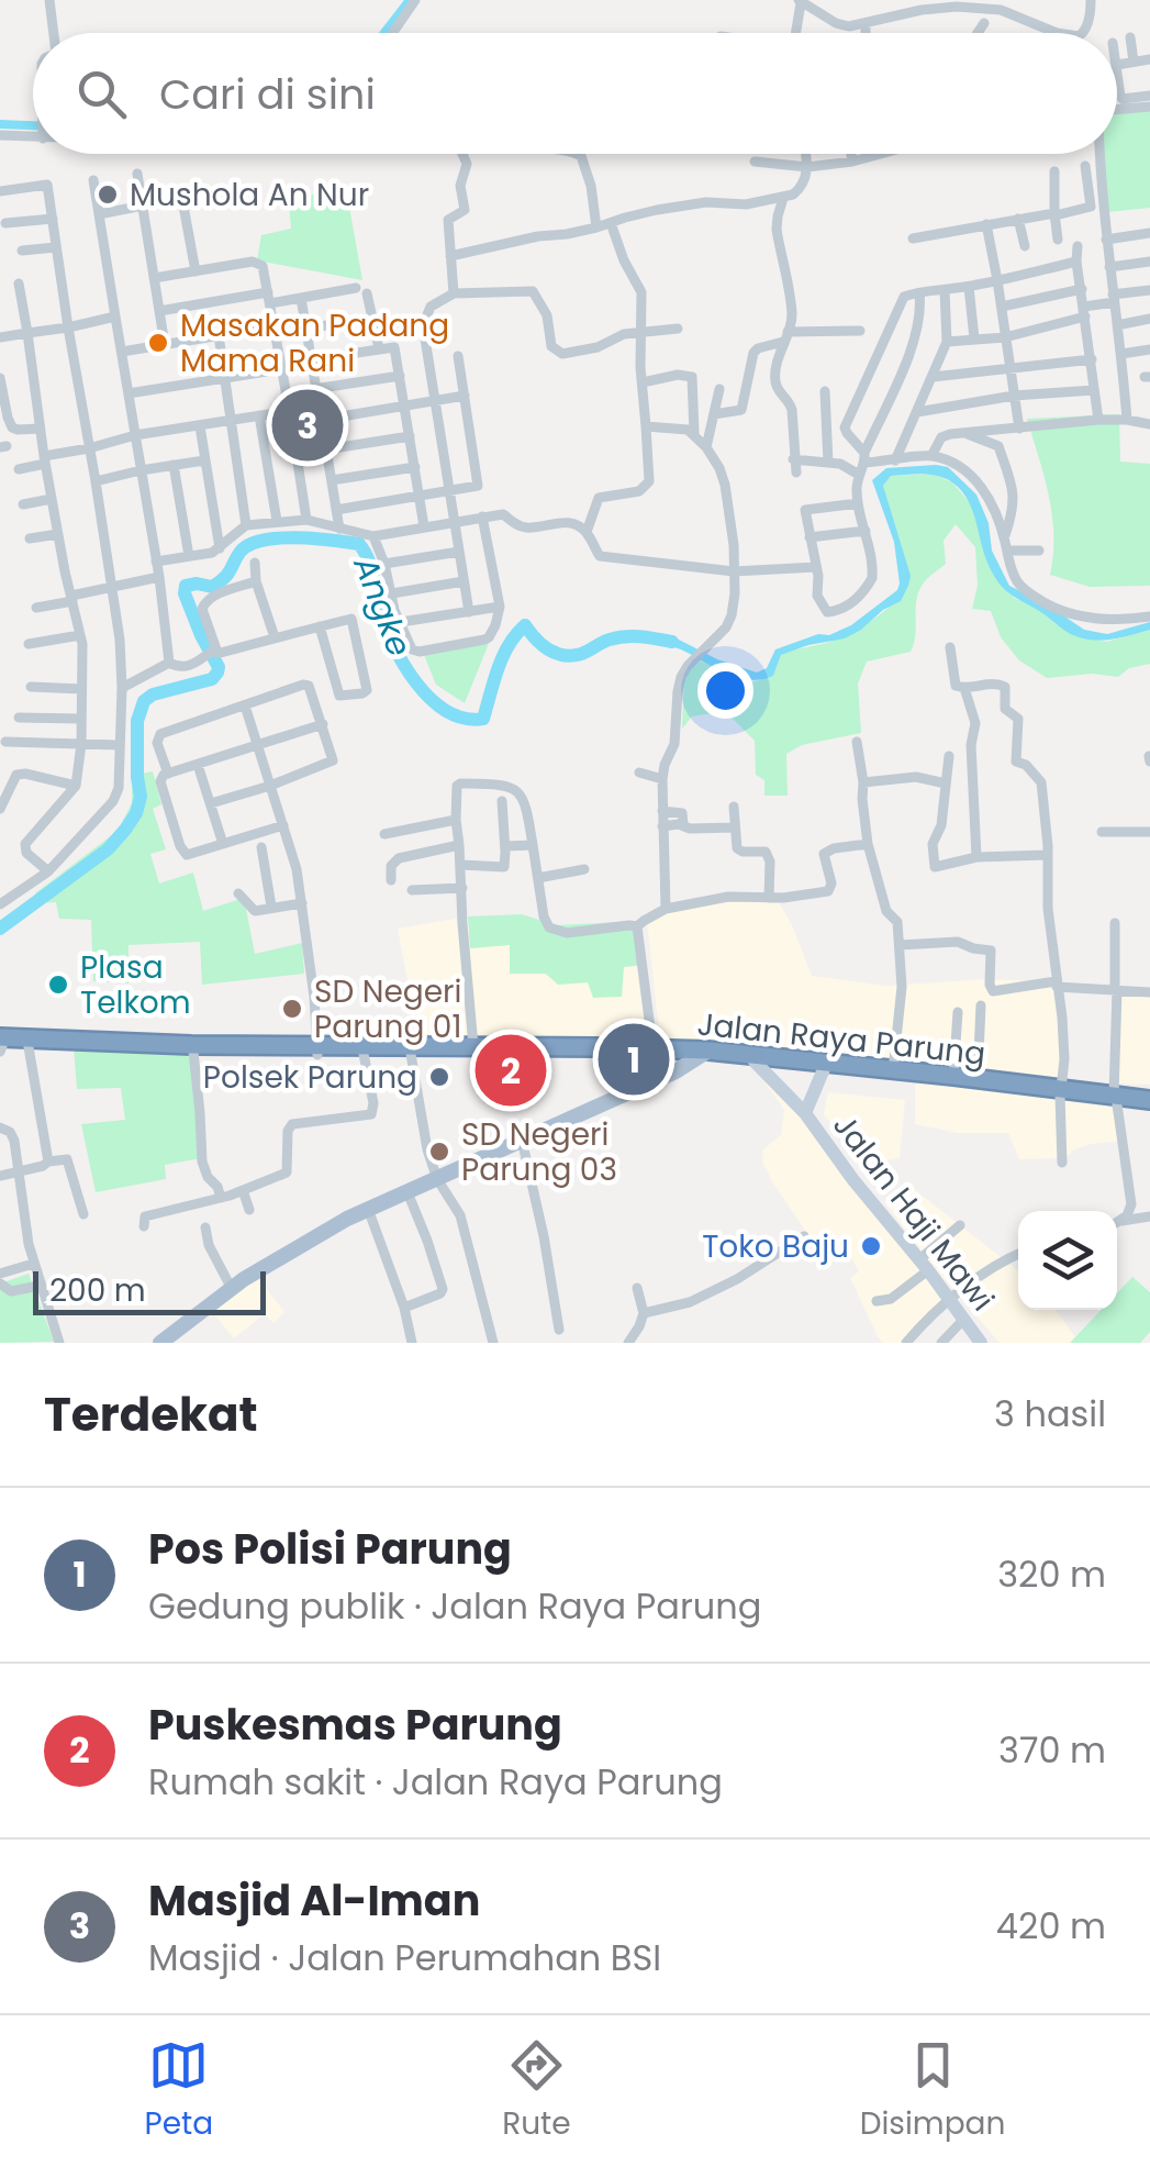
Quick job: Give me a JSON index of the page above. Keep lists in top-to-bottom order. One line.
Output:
{"streets":{"highway":["Jalan Raya Parung"],"street":["Jalan Haji Mawi"]},"crossings":[["Jalan Raya Parung","Jalan Haji Mawi"]],"water":["Angke"],"places":["Mushola An Nur","Masakan Padang Mama Rani","Plasa Telkom","SD Negeri Parung 01","Polsek Parung","SD Negeri Parung 03","Toko Baju"],"scale_bar":"200 m","page":{"search":"Cari di sini","pins":["3","1","2"],"scale":"200 m","heading":["Terdekat","3 hasil"],"list":[{"mark":"1","name":"Pos Polisi Parung","note":"Gedung publik · Jalan Raya Parung","value":"320 m"},{"mark":"2","name":"Puskesmas Parung","note":"Rumah sakit · Jalan Raya Parung","value":"370 m"},{"mark":"3","name":"Masjid Al-Iman","note":"Masjid · Jalan Perumahan BSI","value":"420 m"}],"nav":["Peta","Rute","Disimpan"]}}
